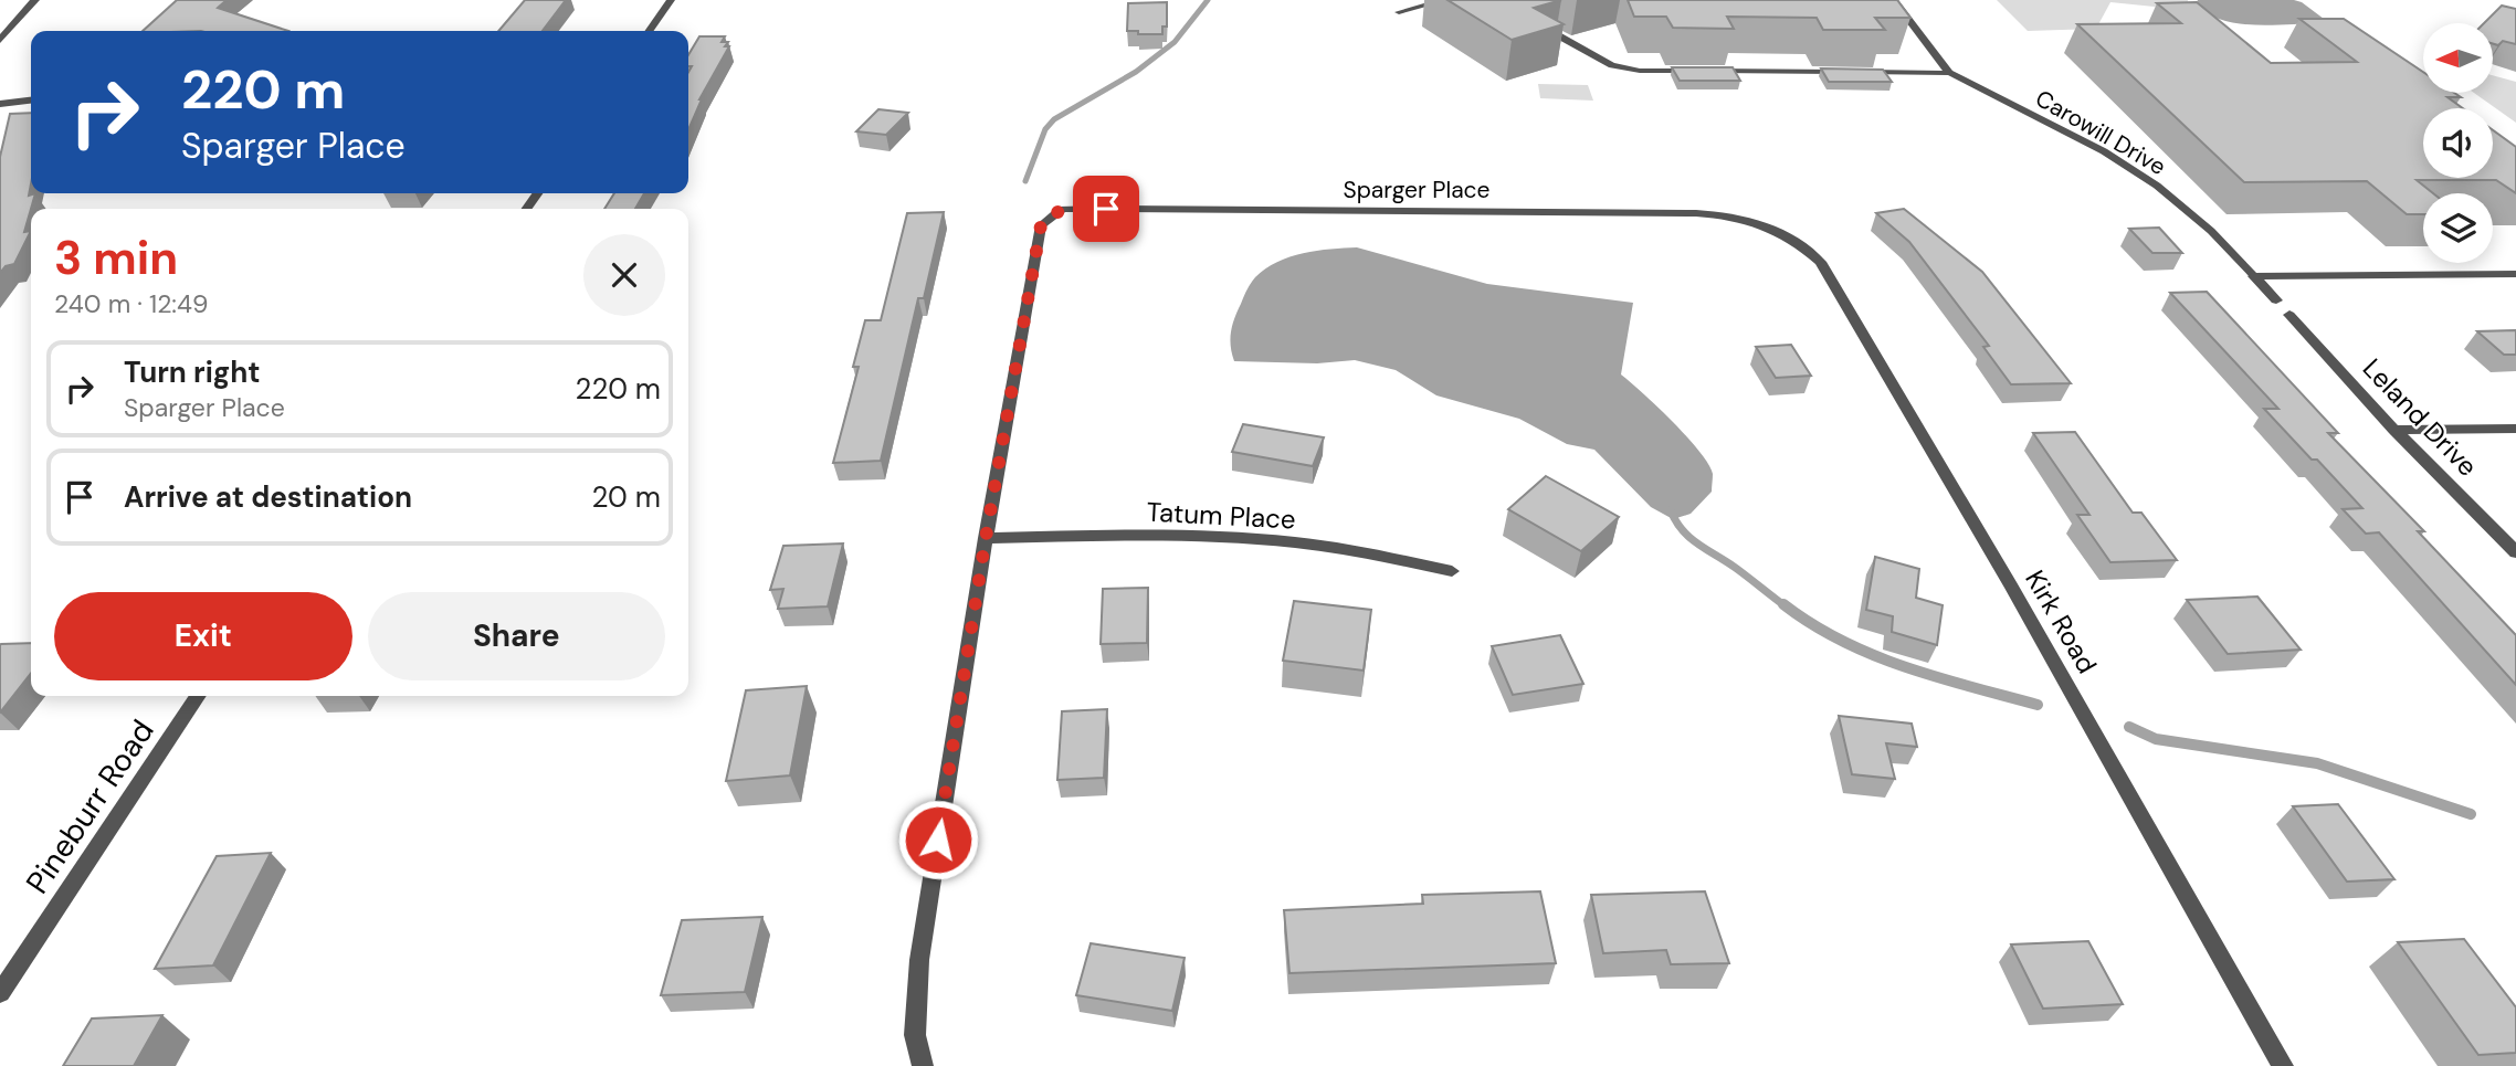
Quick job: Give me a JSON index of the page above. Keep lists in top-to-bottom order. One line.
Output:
{"streets":{"street":["Sparger Place","Leland Drive","Tatum Place","Kirk Road","Pineburr Road"],"lane":["Carowill Drive"]},"crossings":[["Sparger Place","Tatum Place"],["Sparger Place","Kirk Road"]],"north":"left","page":{"turn":["220 m","Sparger Place"],"heading":["3 min","240 m · 12:49"],"list":[{"name":"Turn right","note":"Sparger Place","value":"220 m"},{"name":"Arrive at destination","value":"20 m"}],"buttons":["Exit","Share"]}}
